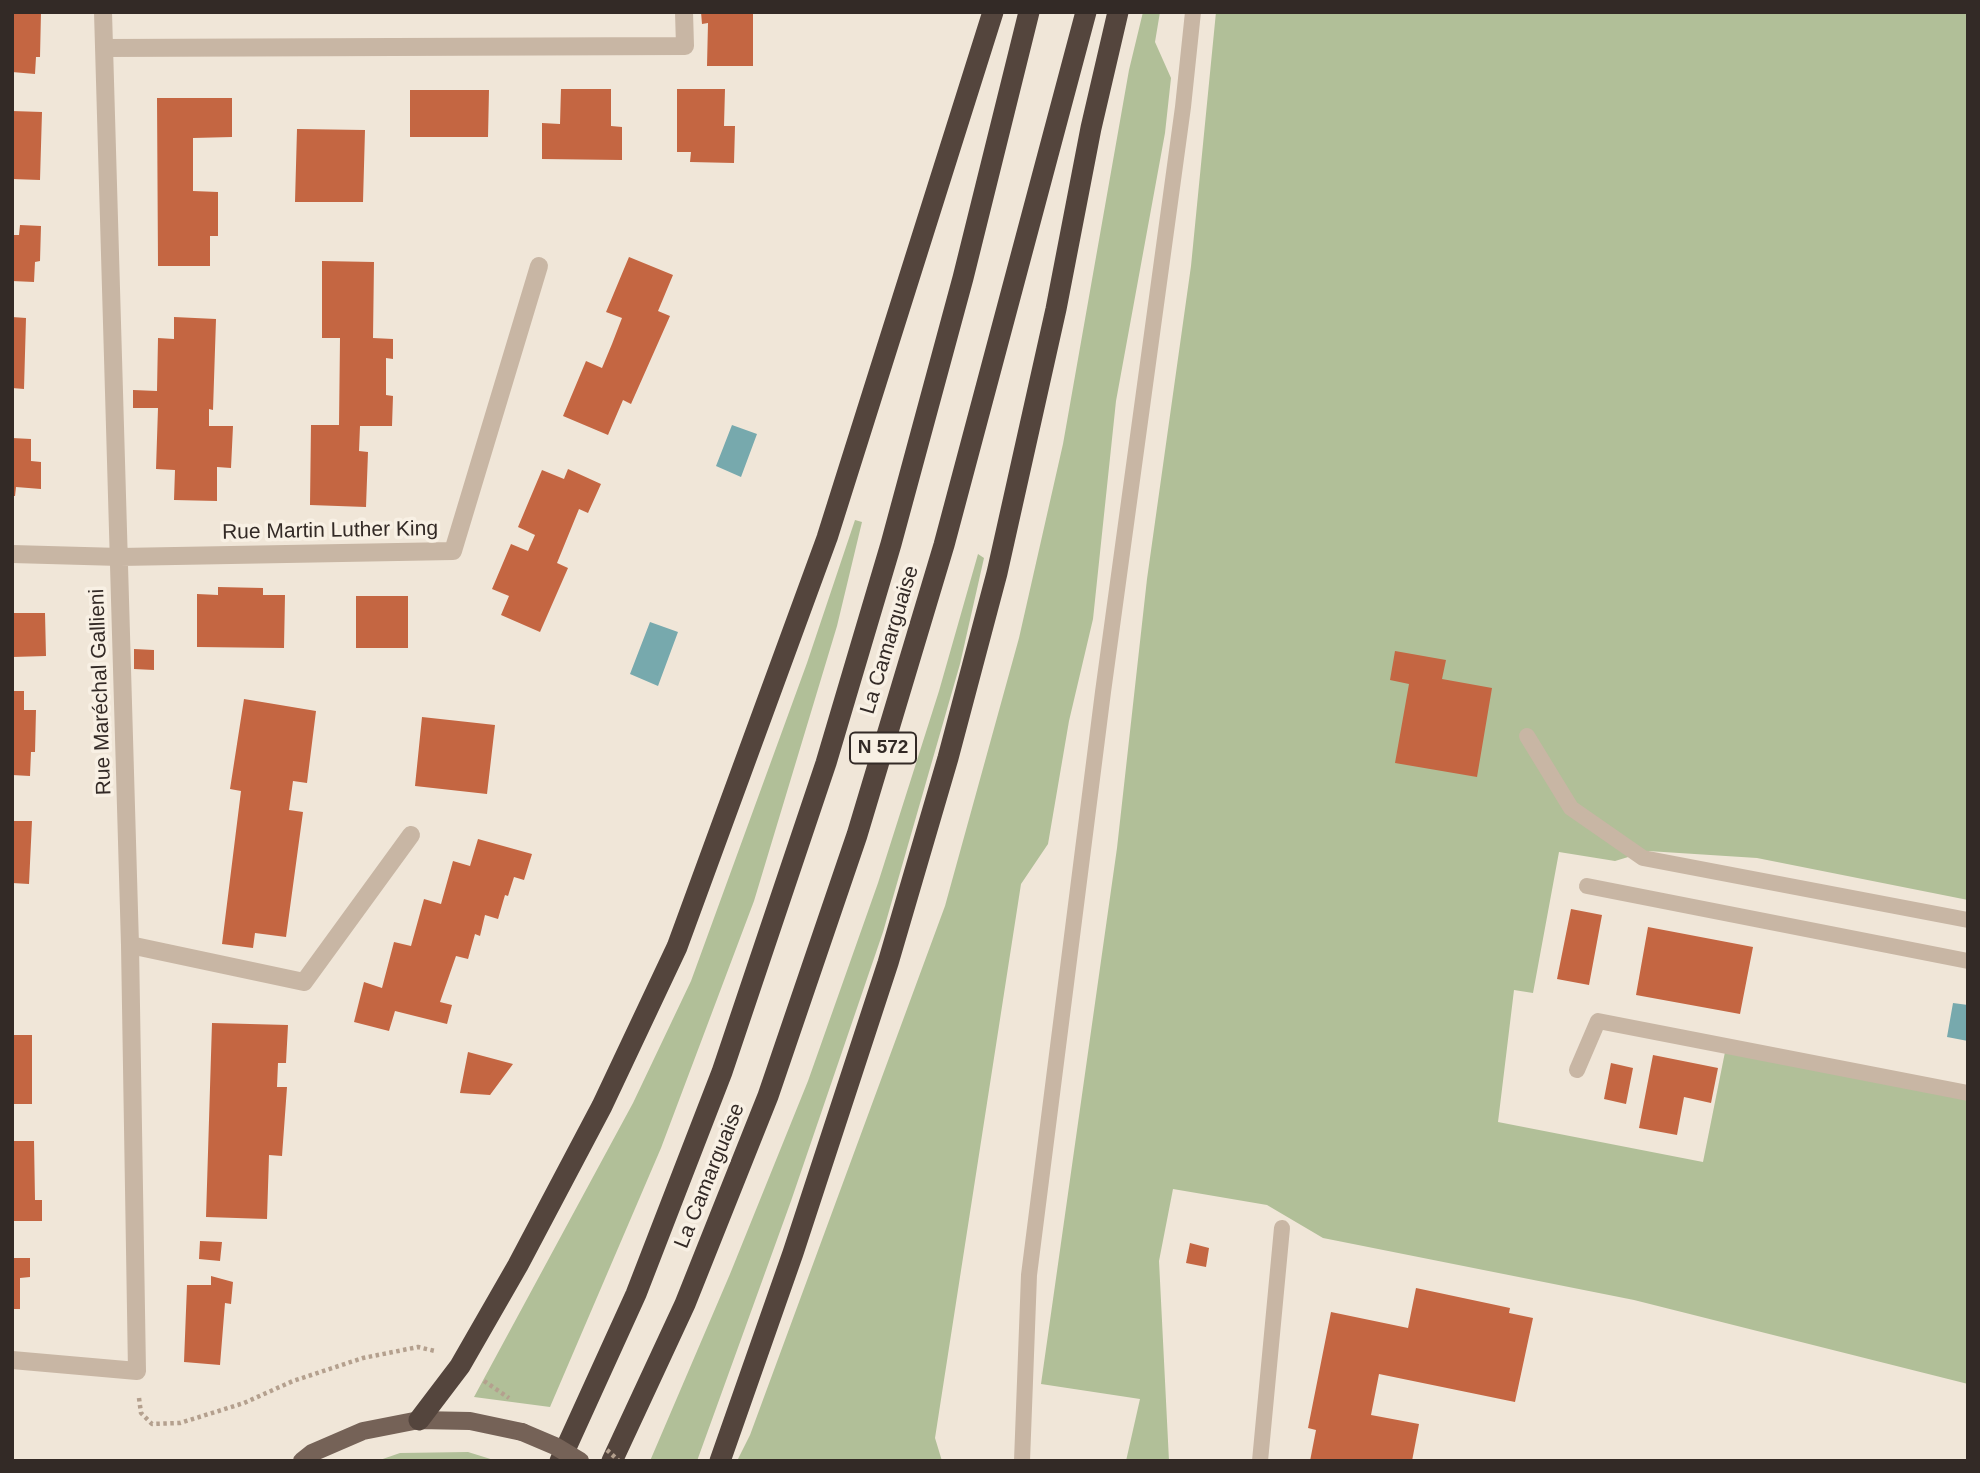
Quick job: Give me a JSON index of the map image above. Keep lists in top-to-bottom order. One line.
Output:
{"streets":{"highway":["La Camarguaise","N 572"],"street":["Rue Martin Luther King","Rue Maréchal Gallieni"]},"crossings":[["Rue Martin Luther King","Rue Maréchal Gallieni"]]}
